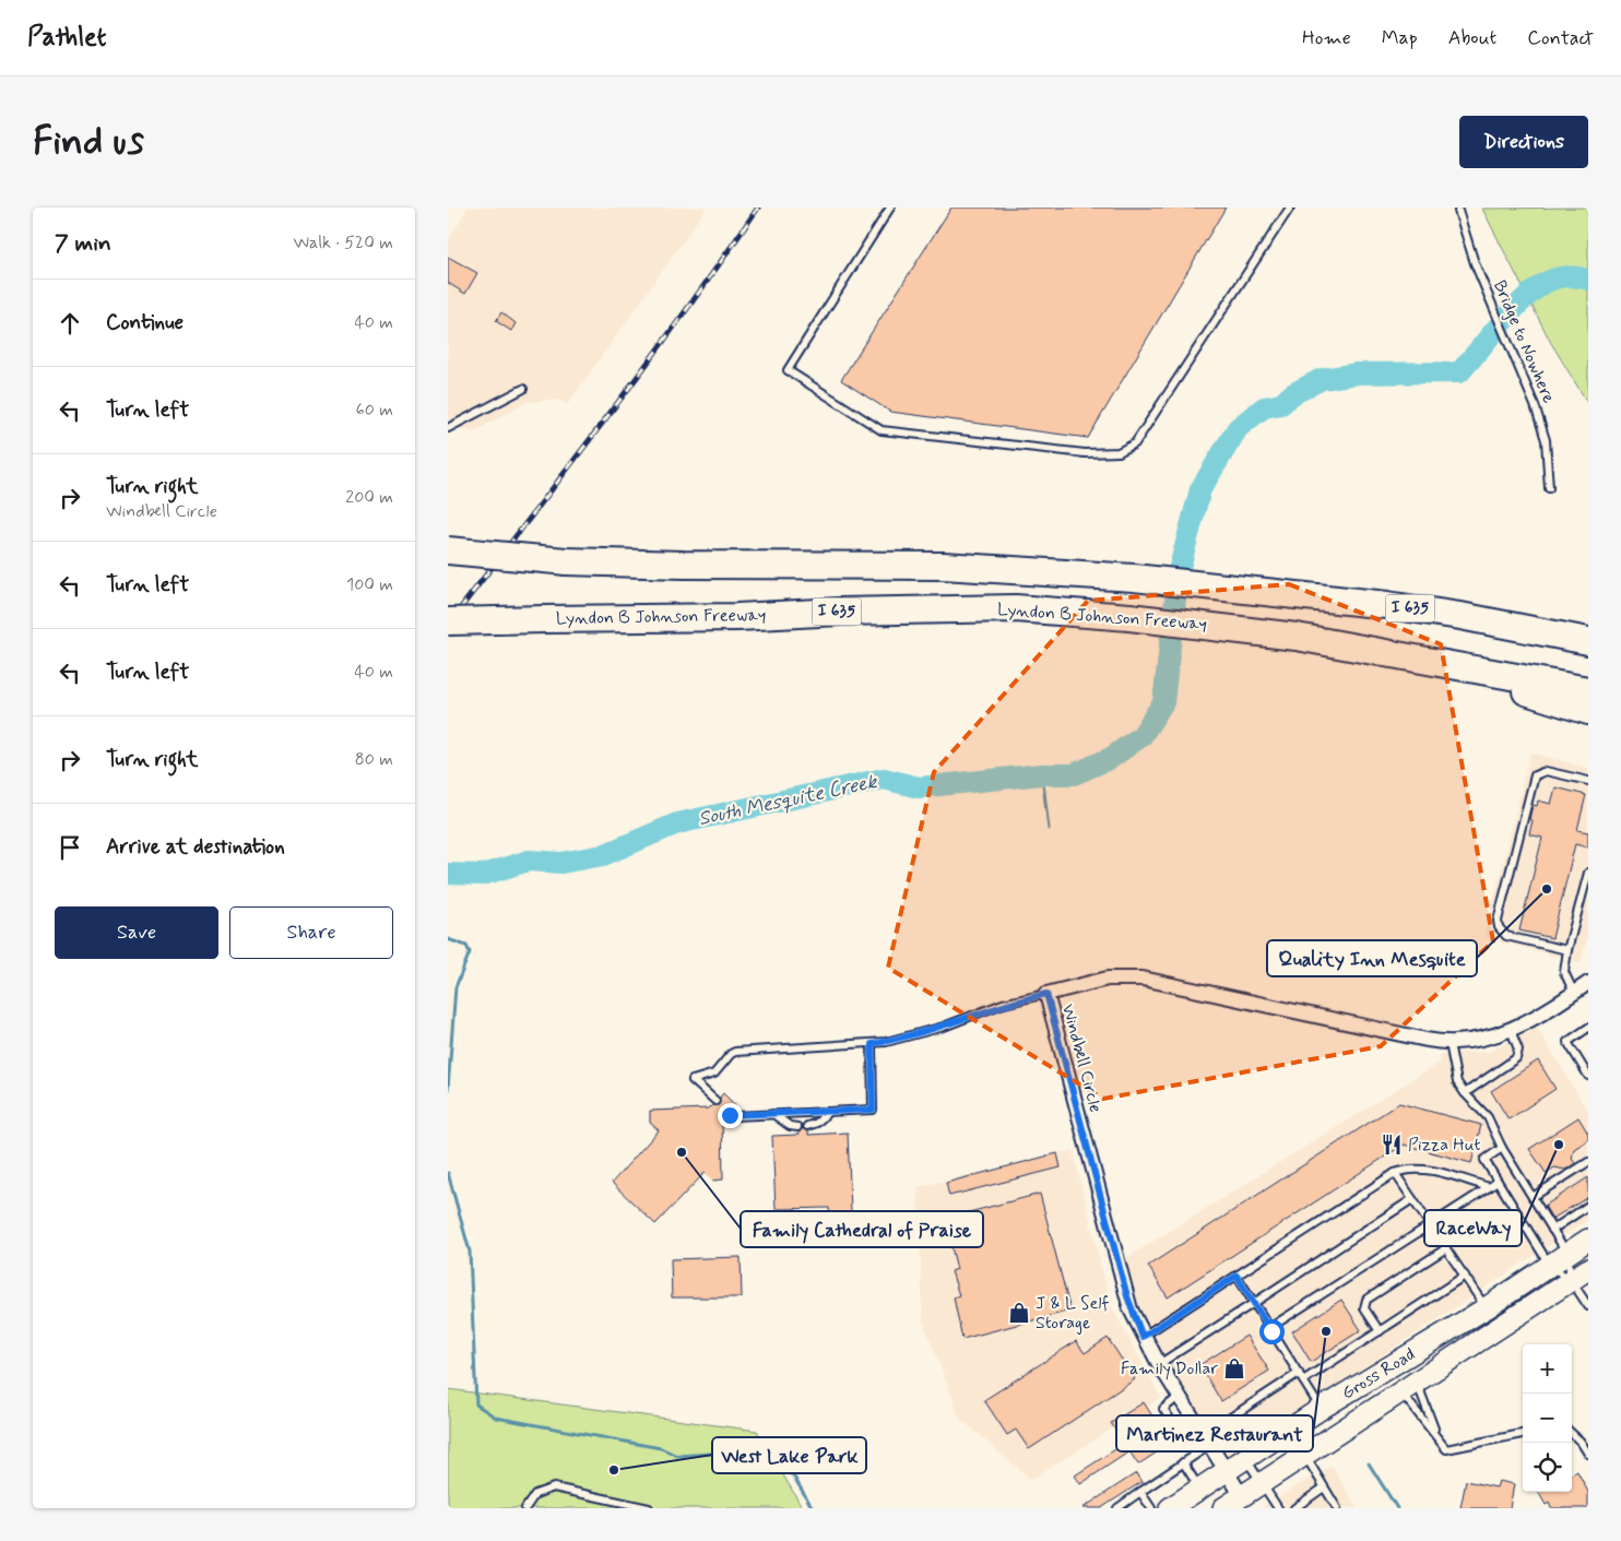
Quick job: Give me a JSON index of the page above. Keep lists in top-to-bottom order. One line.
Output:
{"streets":{"highway":["I 635","Lyndon B Johnson Freeway"],"main road":["Gross Road"],"street":["Windbell Circle"],"lane":["Bridge to Nowhere"]},"crossings":[["Windbell Circle","Gross Road"]],"water":["South Mesquite Creek"],"places":{"other":["Quality Inn Mesquite","RaceWay","Family Cathedral of Praise","Martinez Restaurant","West Lake Park"],"restaurant":["Pizza Hut"],"shop":["J & L Self Storage","Family Dollar"]},"page":{"header":"Pathlet","nav":["Home","Map","About","Contact"],"buttons":["Directions",["Save","Share"]],"title":"Find us","heading":["7 min","Walk · 520 m"],"list":[["Continue","40 m"],["Turn left","60 m"],["Turn right","Windbell Circle","200 m"],["Turn left","100 m"],["Turn left","40 m"],["Turn right","80 m"],"Arrive at destination"],"map_buttons":["+","−"]}}
